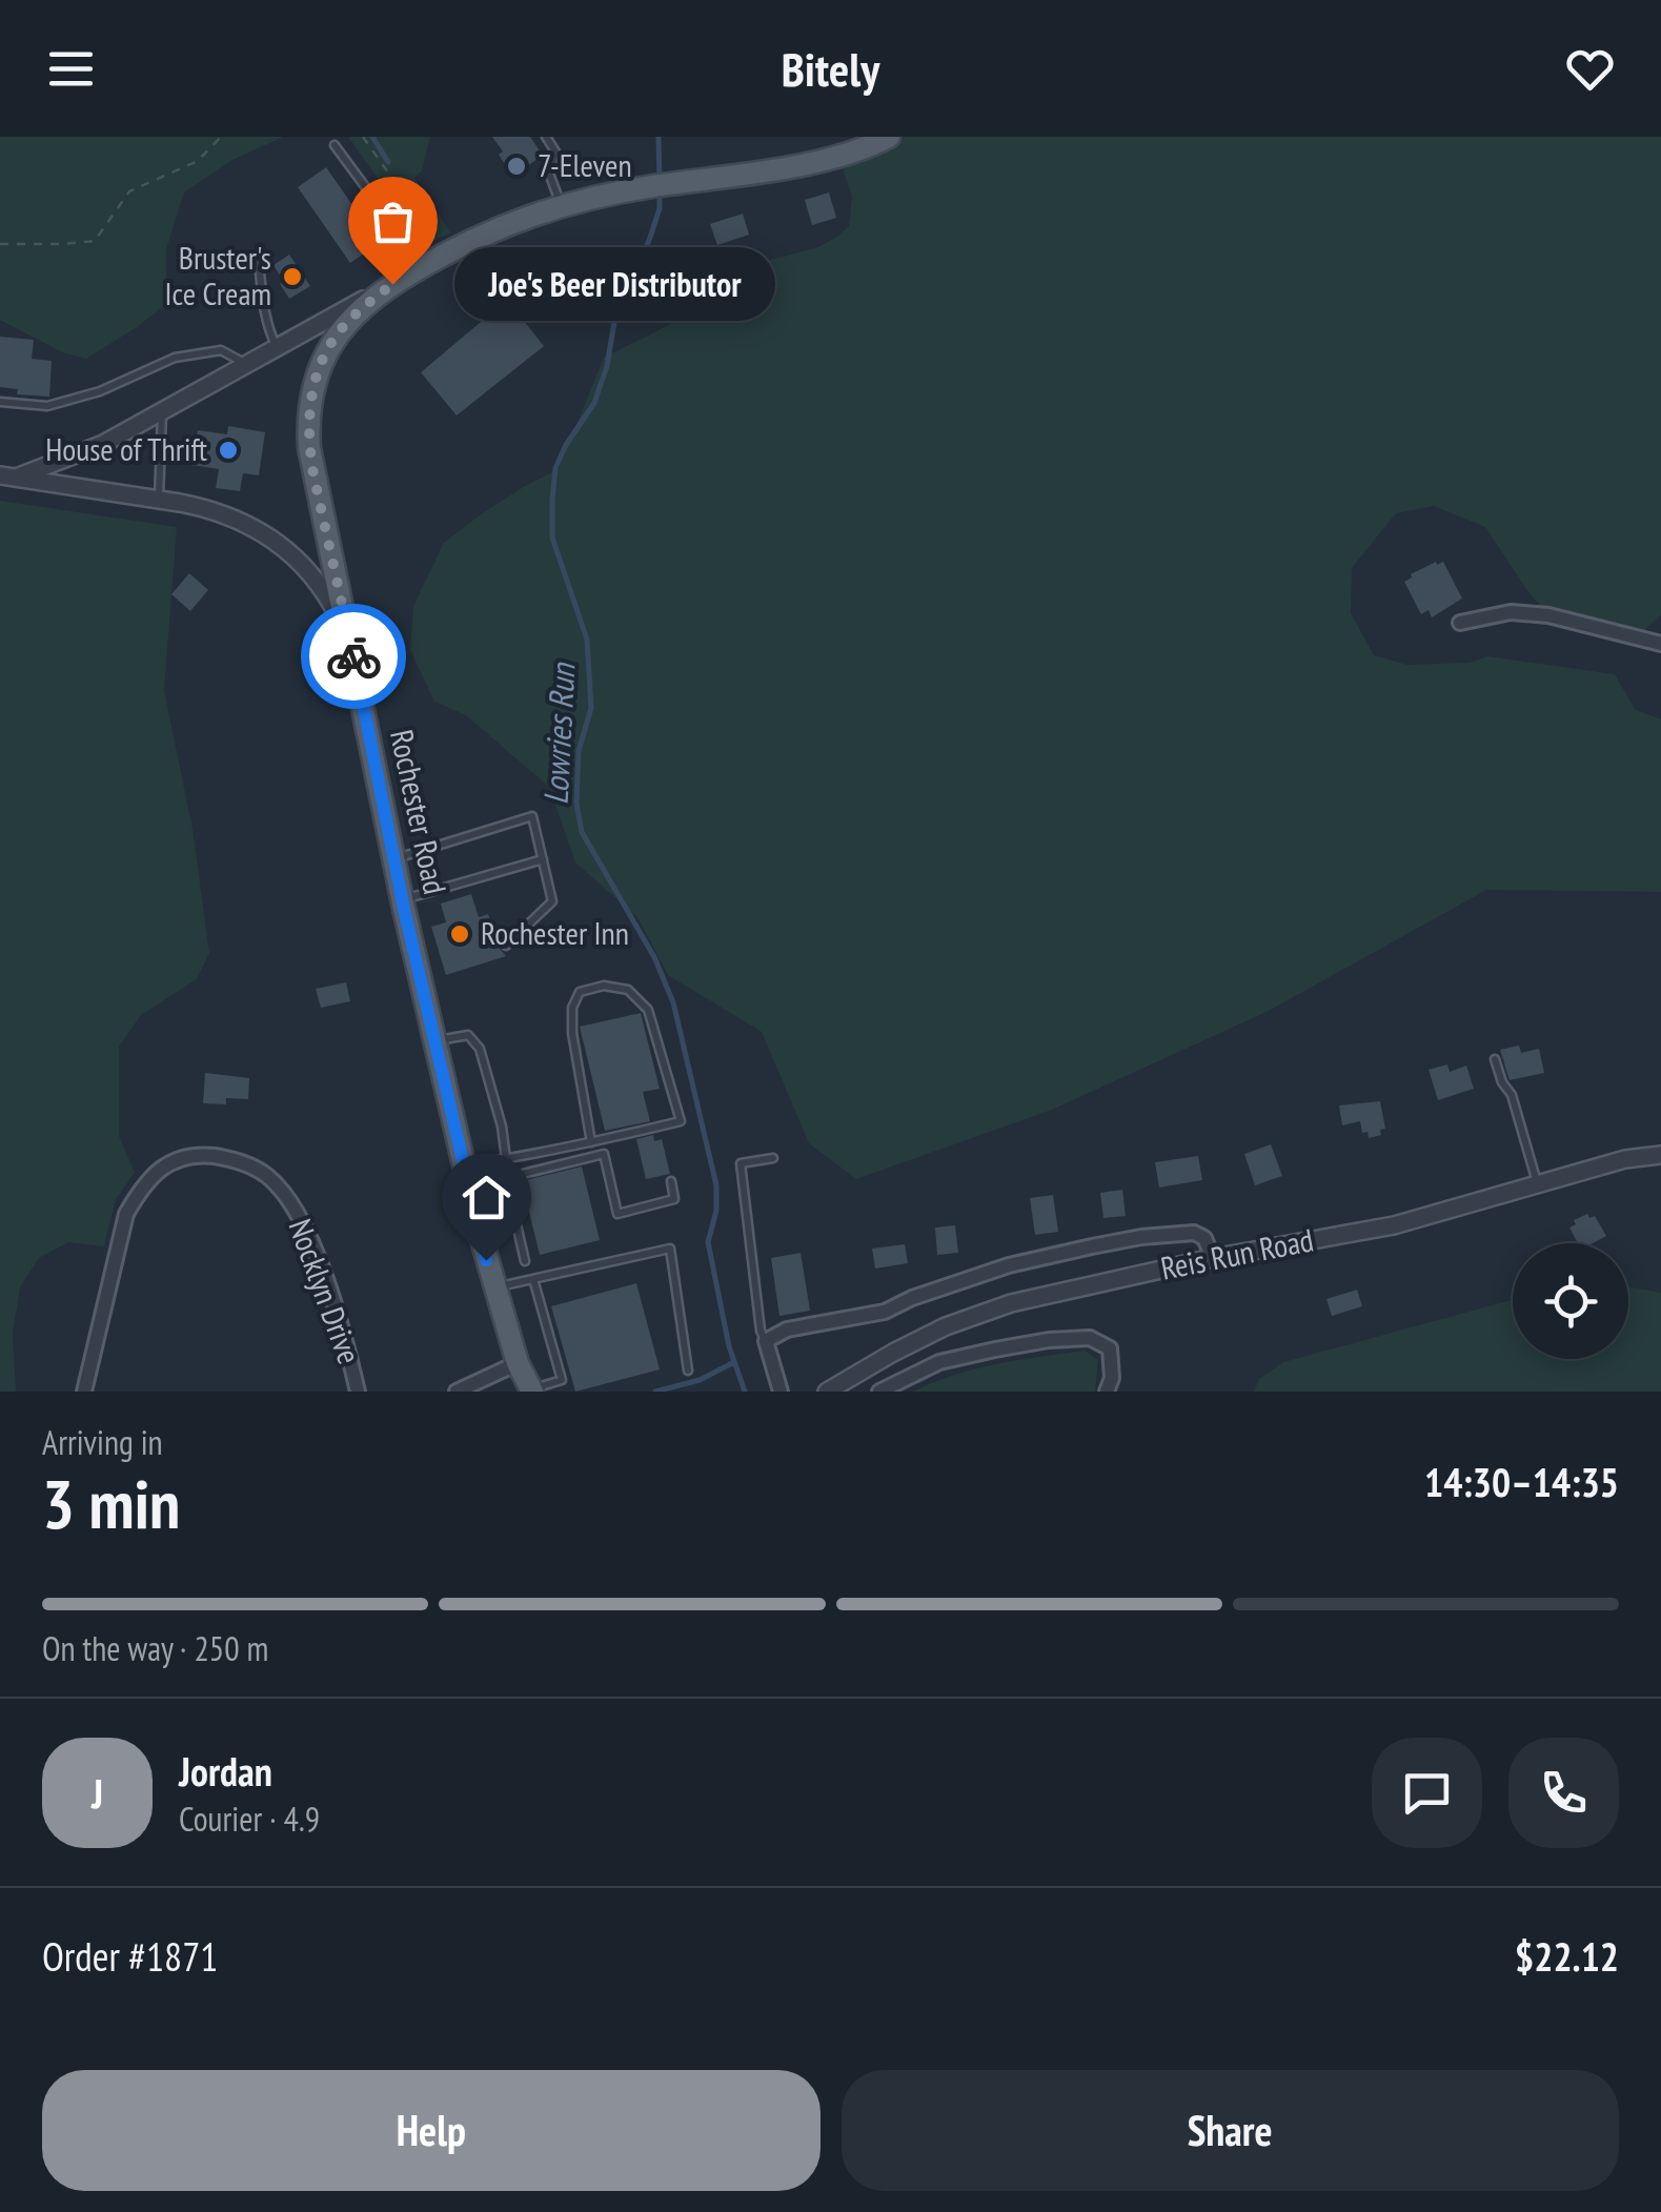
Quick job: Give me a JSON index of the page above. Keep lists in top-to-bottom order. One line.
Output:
{"streets":{"main road":["Rochester Road"],"street":["Reis Run Road","Nocklyn Drive"]},"water":["Lowries Run"],"places":["7-Eleven","Bruster's Ice Cream","Joe's Beer Distributor","House of Thrift","Rochester Inn"],"page":{"header":"Bitely","bubble":"Joe's Beer Distributor","heading":["3 min","Arriving in","14:30–14:35"],"panel":["Jordan","Courier · 4.9","Order #1871","$22.12"],"bar":"On the way · 250 m","round":"J","buttons":["Help","Share"]}}
